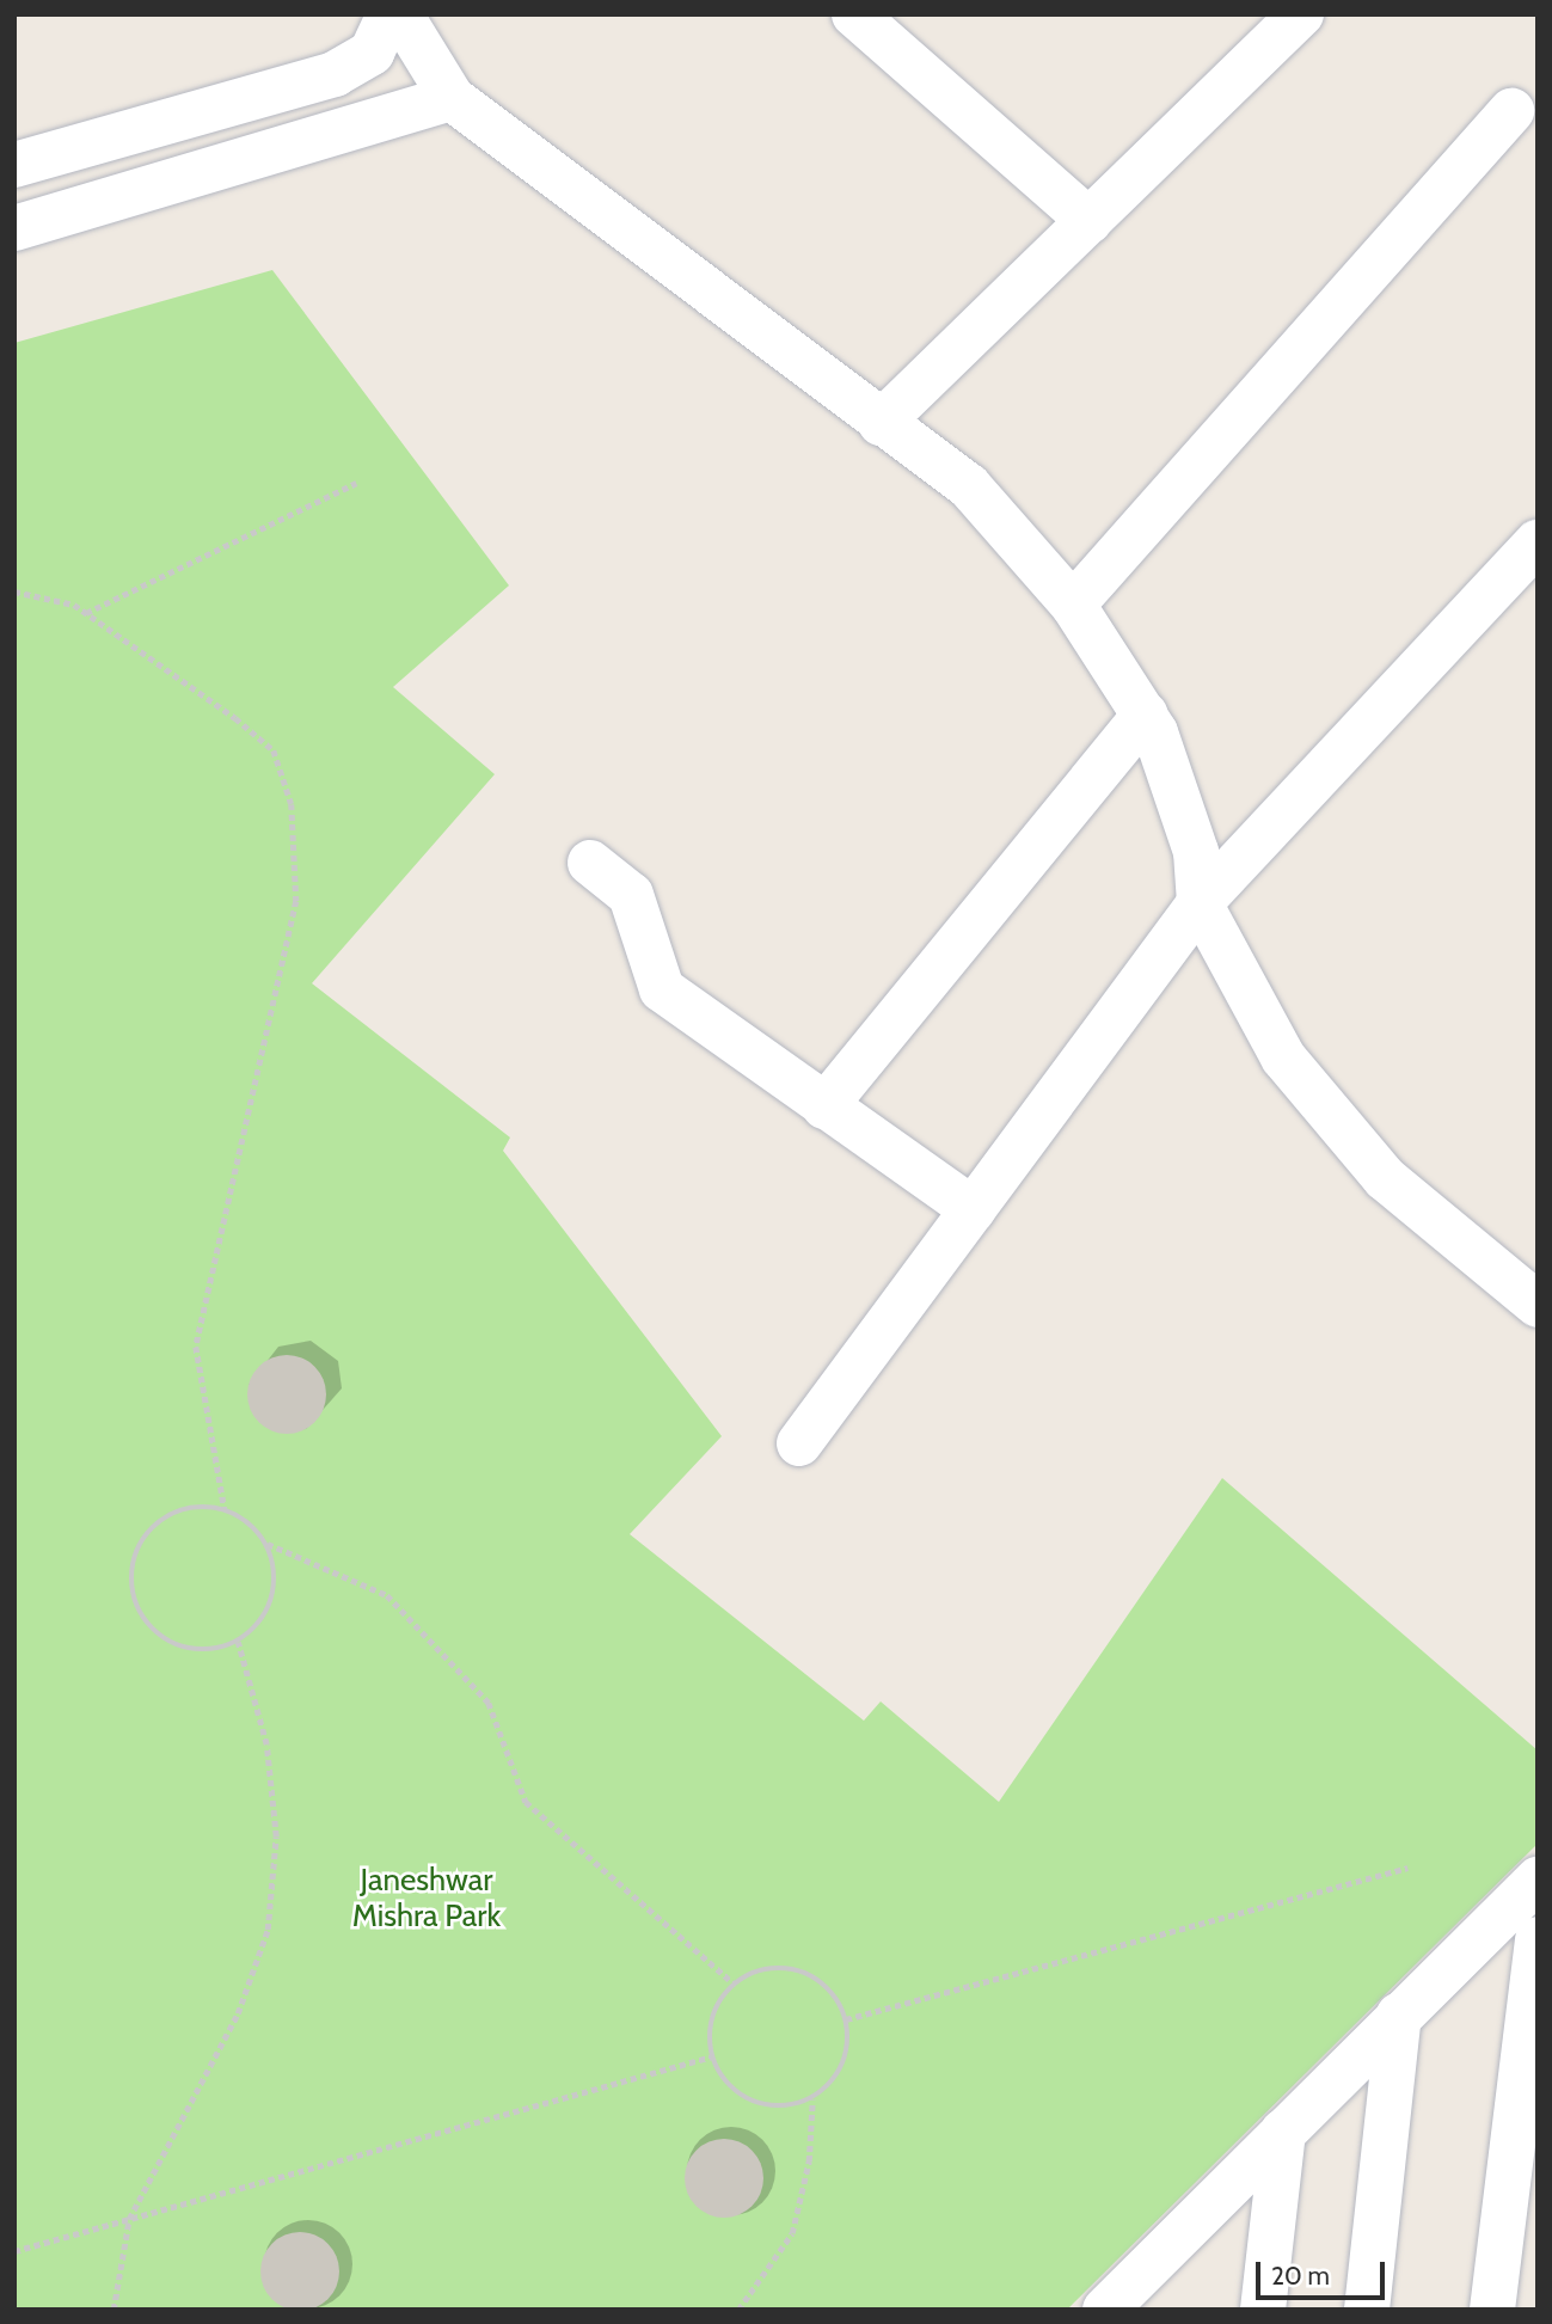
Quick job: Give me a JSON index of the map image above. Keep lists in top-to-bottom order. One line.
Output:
{"parks":["Janeshwar Mishra Park"],"scale_bar":"20 m"}
